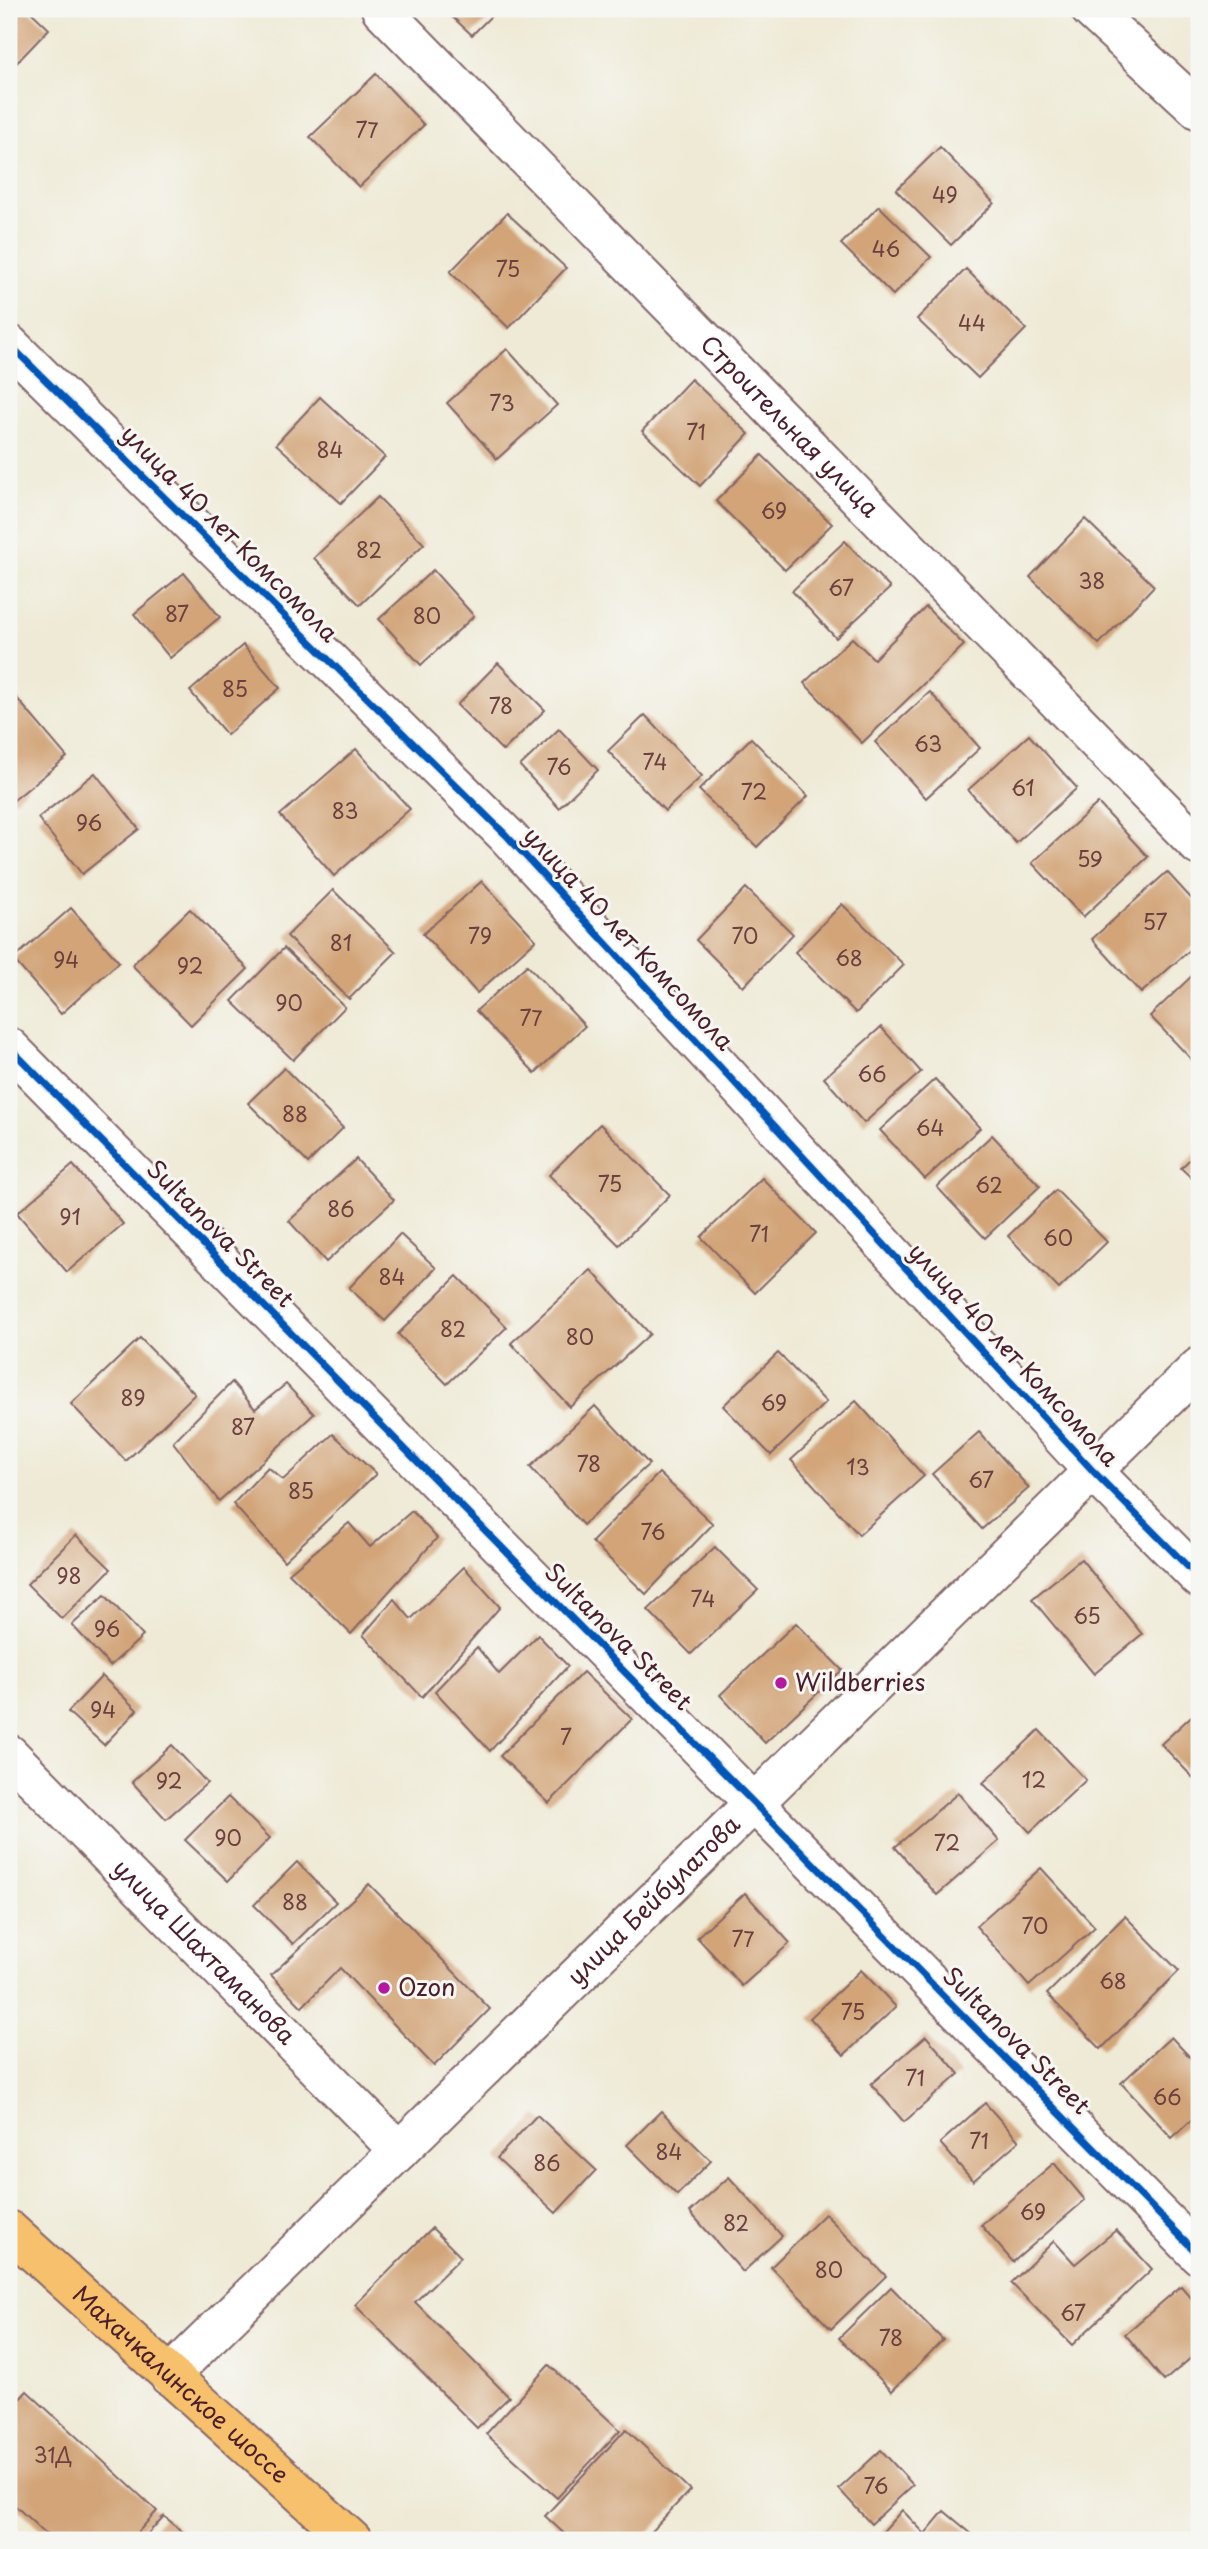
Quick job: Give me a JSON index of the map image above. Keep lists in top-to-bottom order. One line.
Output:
{"streets":{"highway":["Махачкалинское шоссе"],"street":["Строительная улица","улица 40 лет Комсомола","Sultanova Street","улица Бейбулатова","улица Шахтаманова"]},"crossings":[["улица 40 лет Комсомола","улица Бейбулатова"],["Sultanova Street","улица Бейбулатова"],["улица Бейбулатова","улица Шахтаманова"],["улица Бейбулатова","Махачкалинское шоссе"]],"places":["Wildberries","Ozon"],"house_numbers":["77","49","46","75","44","73","71","84","69","82","38","67","87","80","85","78","63","74","76","61","72","83","96","59","57","79","70","81","68","94","92","90","77","66","88","64","75","62","86","91","71","60","84","82","80","89","69","87","78","13","67","85","76","98","74","65","96","94","7","12","92","90","72","88","70","77","68","75","71","66","71","84","86","69","82","80","67","78","31Д","76"]}
